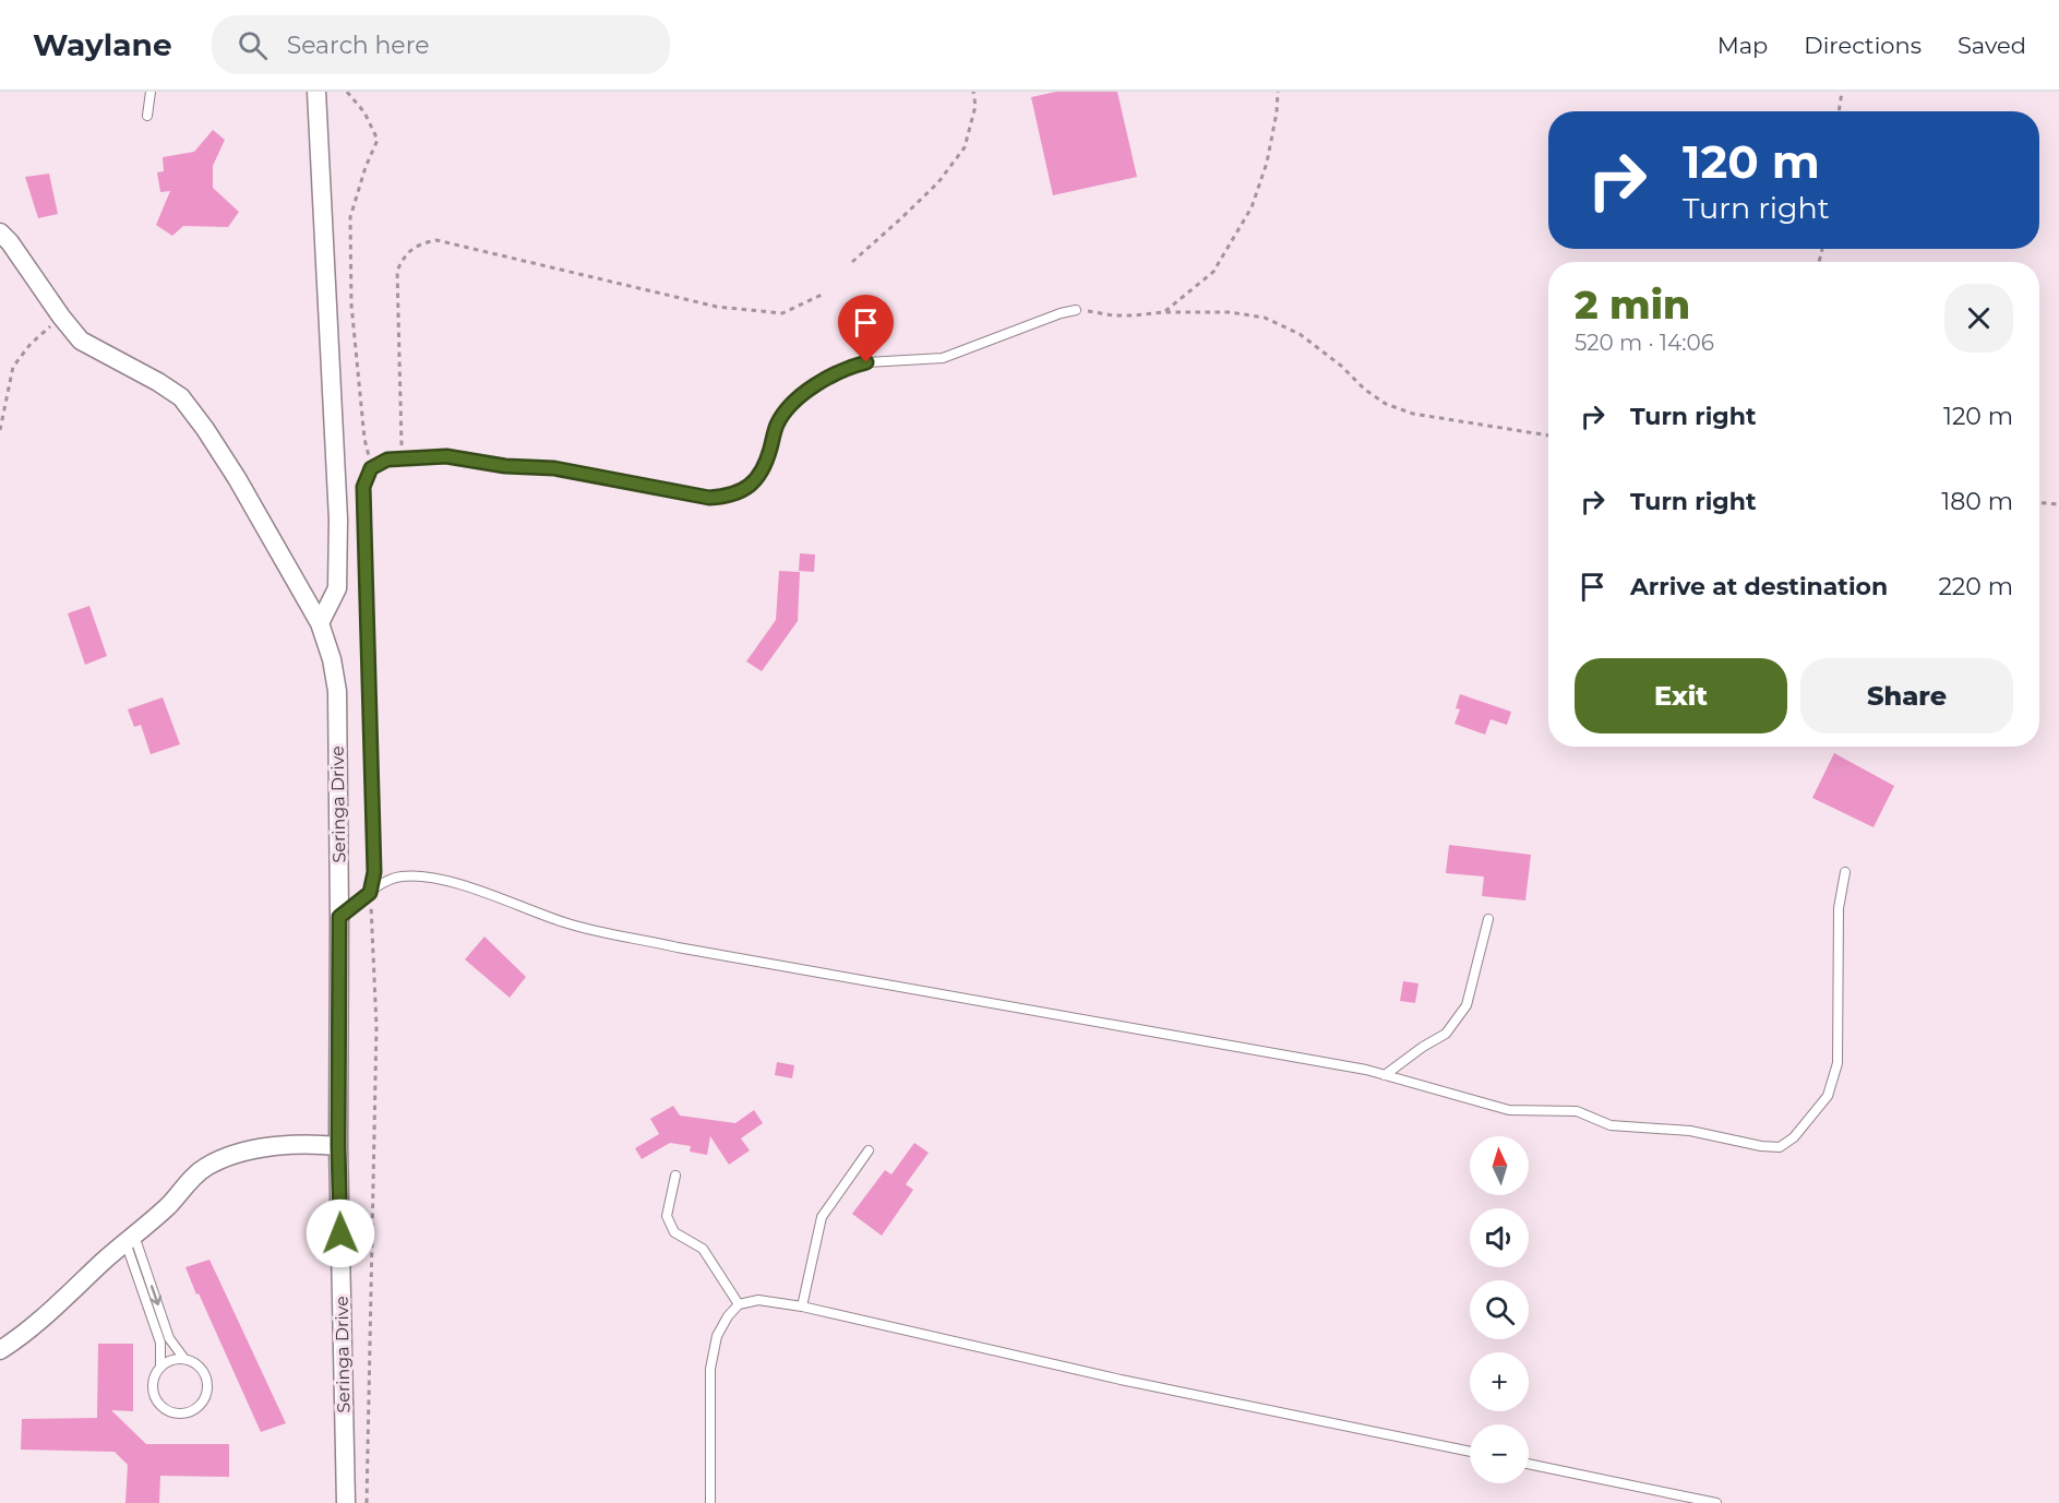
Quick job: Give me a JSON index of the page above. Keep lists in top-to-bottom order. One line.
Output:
{"streets":{"street":["Seringa Drive"]},"north":"top","page":{"header":"Waylane","search":"Search here","nav":["Map","Directions","Saved"],"turn":["120 m","Turn right"],"heading":["2 min","520 m · 14:06"],"list":[{"name":"Turn right","value":"120 m"},{"name":"Turn right","value":"180 m"},{"name":"Arrive at destination","value":"220 m"}],"buttons":["Exit","Share"],"map_buttons":["+","−"]}}
